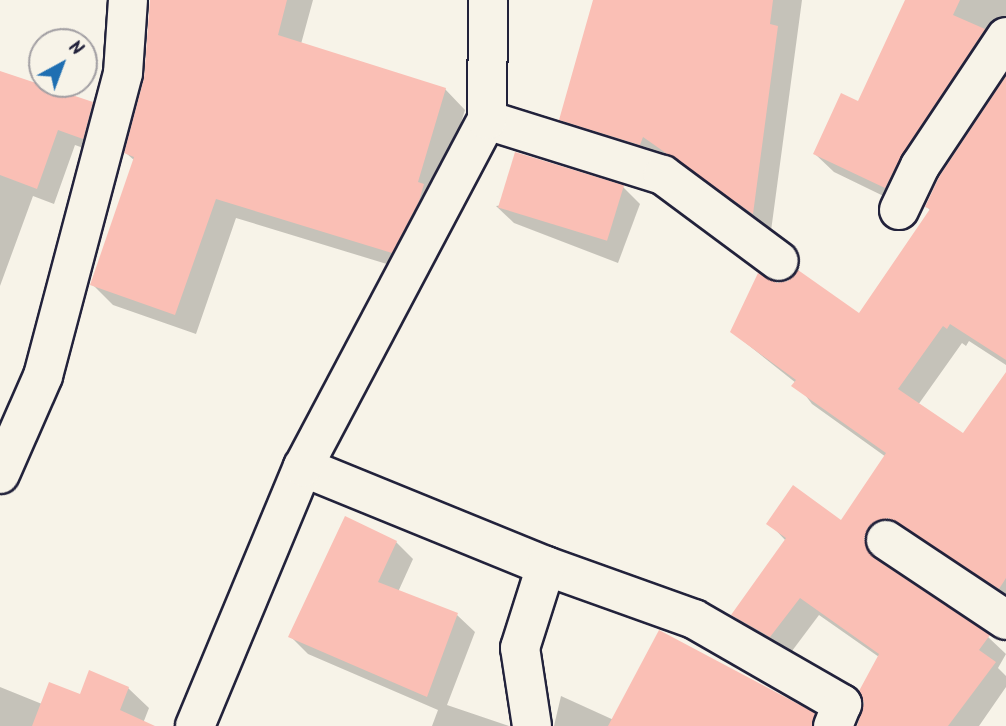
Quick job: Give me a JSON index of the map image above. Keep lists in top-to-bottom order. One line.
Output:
{"north":"top right"}
